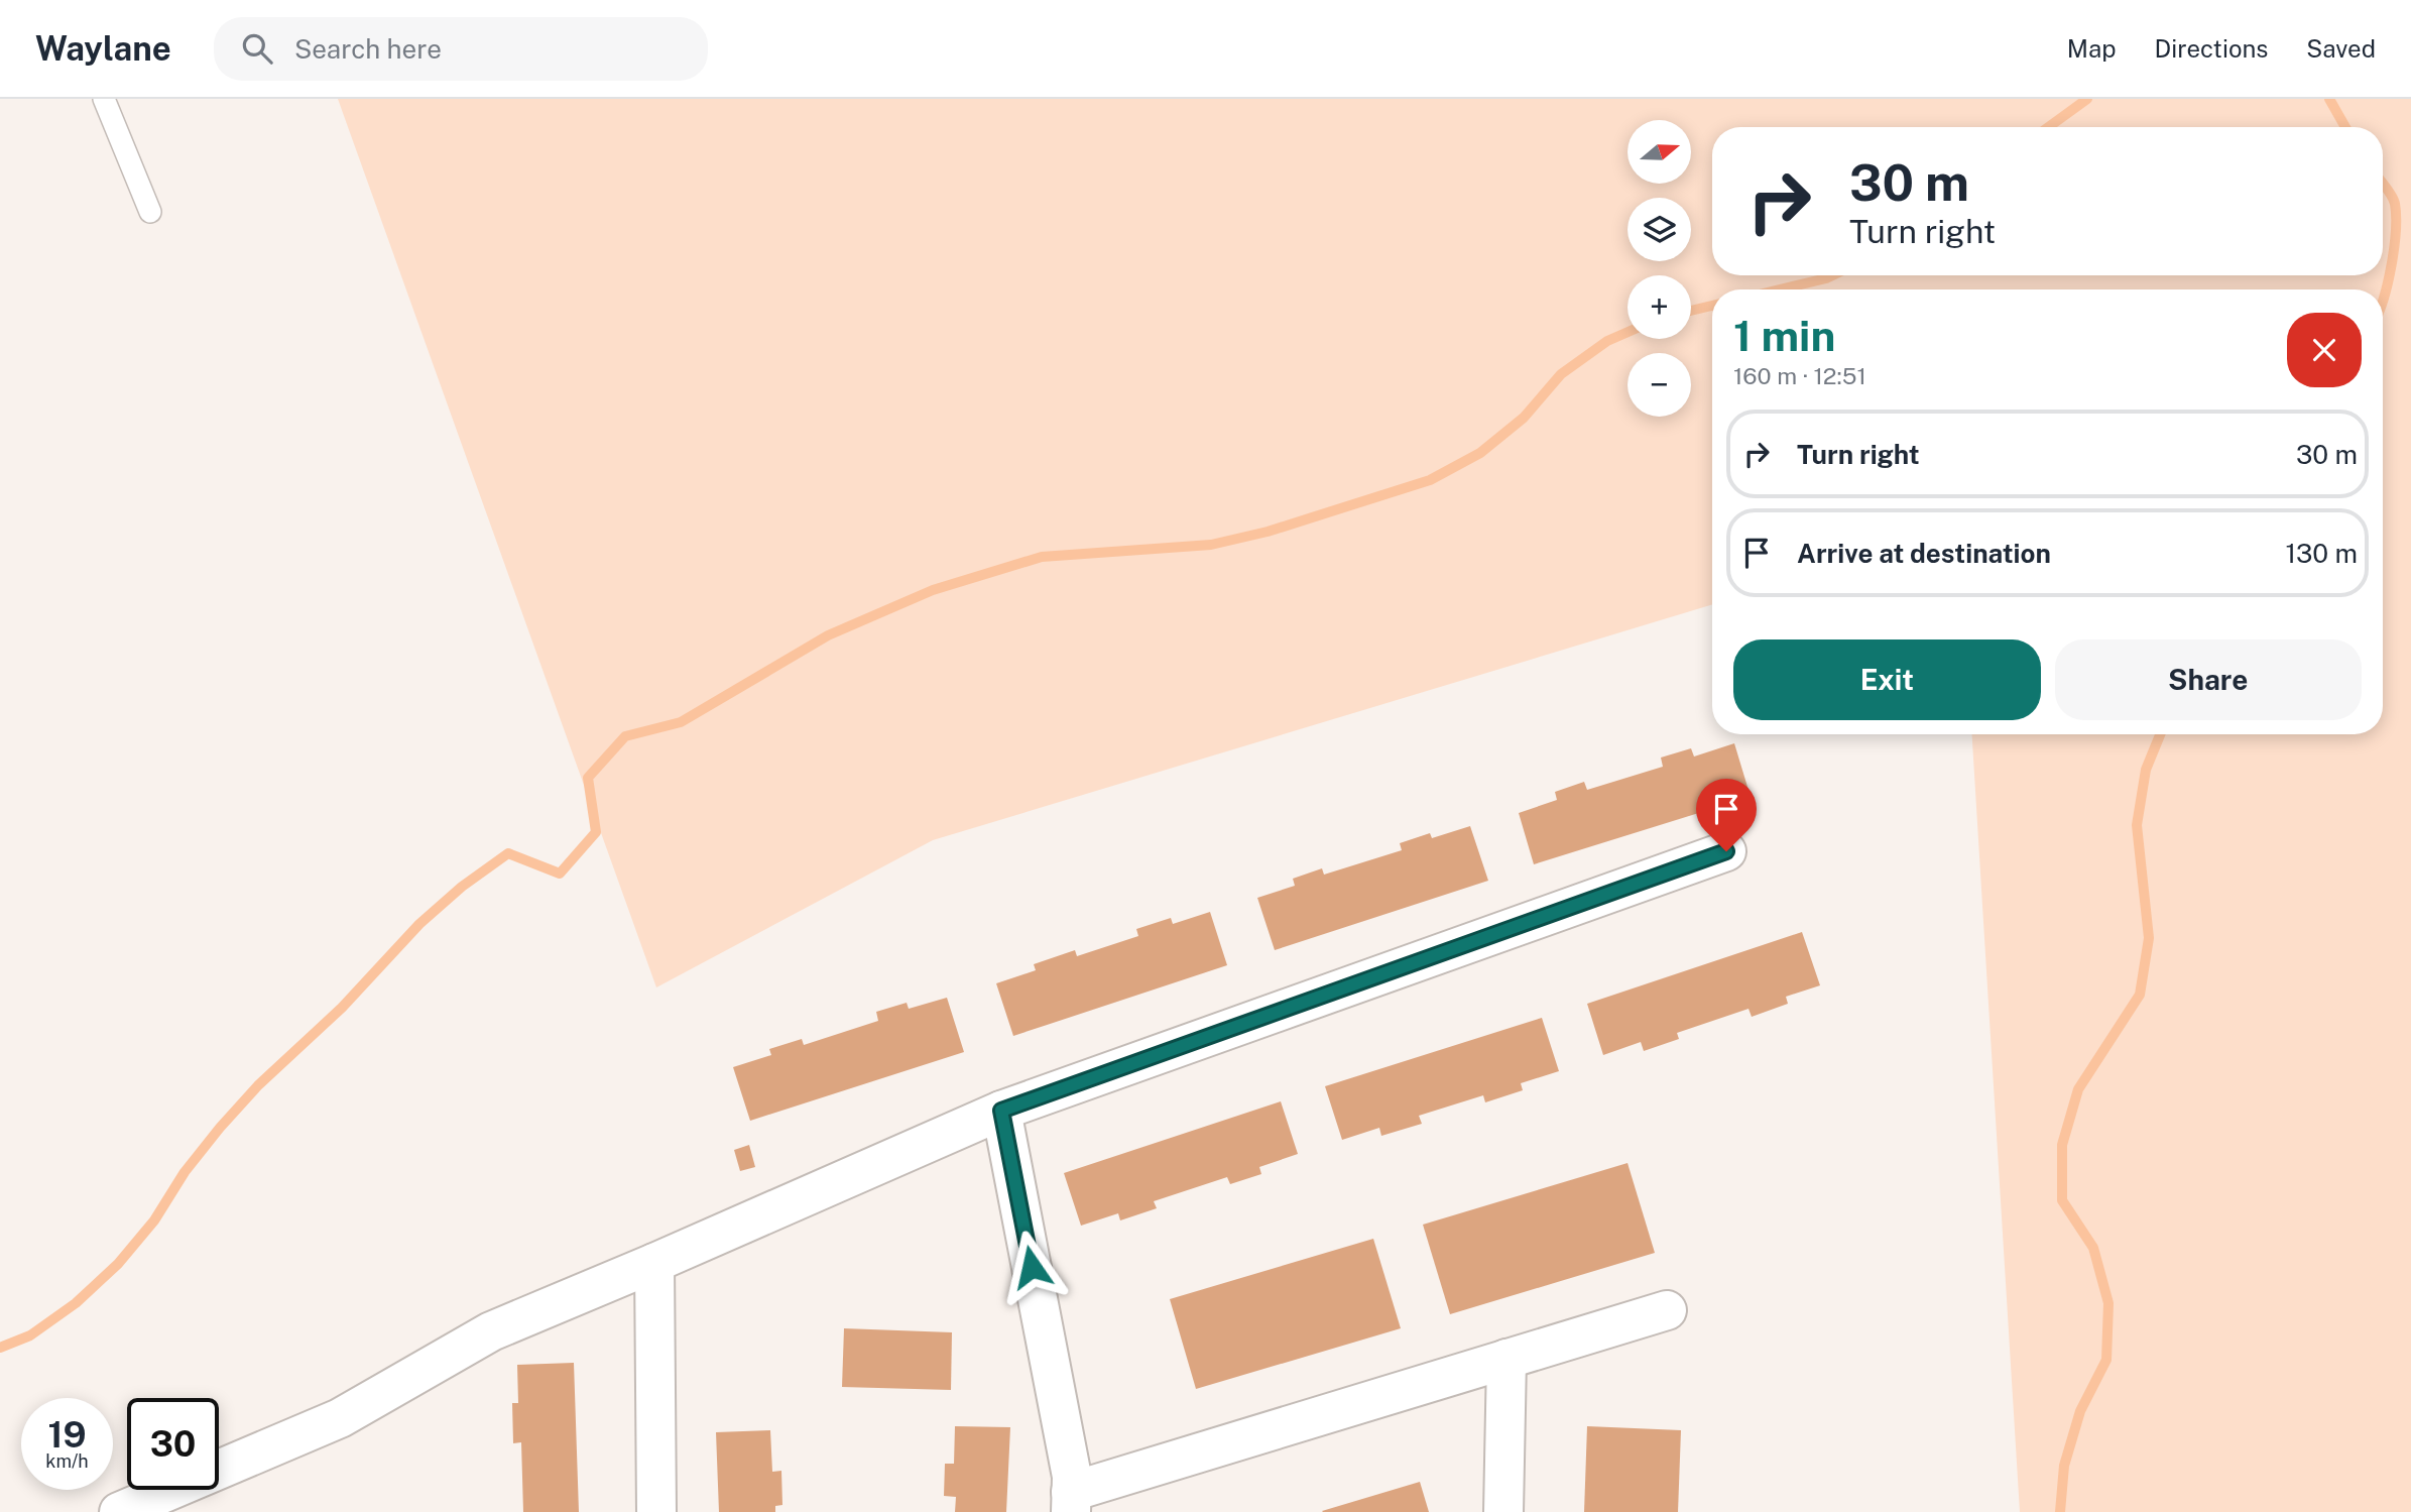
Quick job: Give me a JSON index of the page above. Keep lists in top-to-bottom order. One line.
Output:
{"north":"right","page":{"header":"Waylane","search":"Search here","nav":["Map","Directions","Saved"],"map_buttons":["+","−"],"turn":["30 m","Turn right"],"heading":["1 min","160 m · 12:51"],"list":[{"name":"Turn right","value":"30 m"},{"name":"Arrive at destination","value":"130 m"}],"buttons":["Exit","Share"],"speed":"19 km/h","limit":"30"}}
